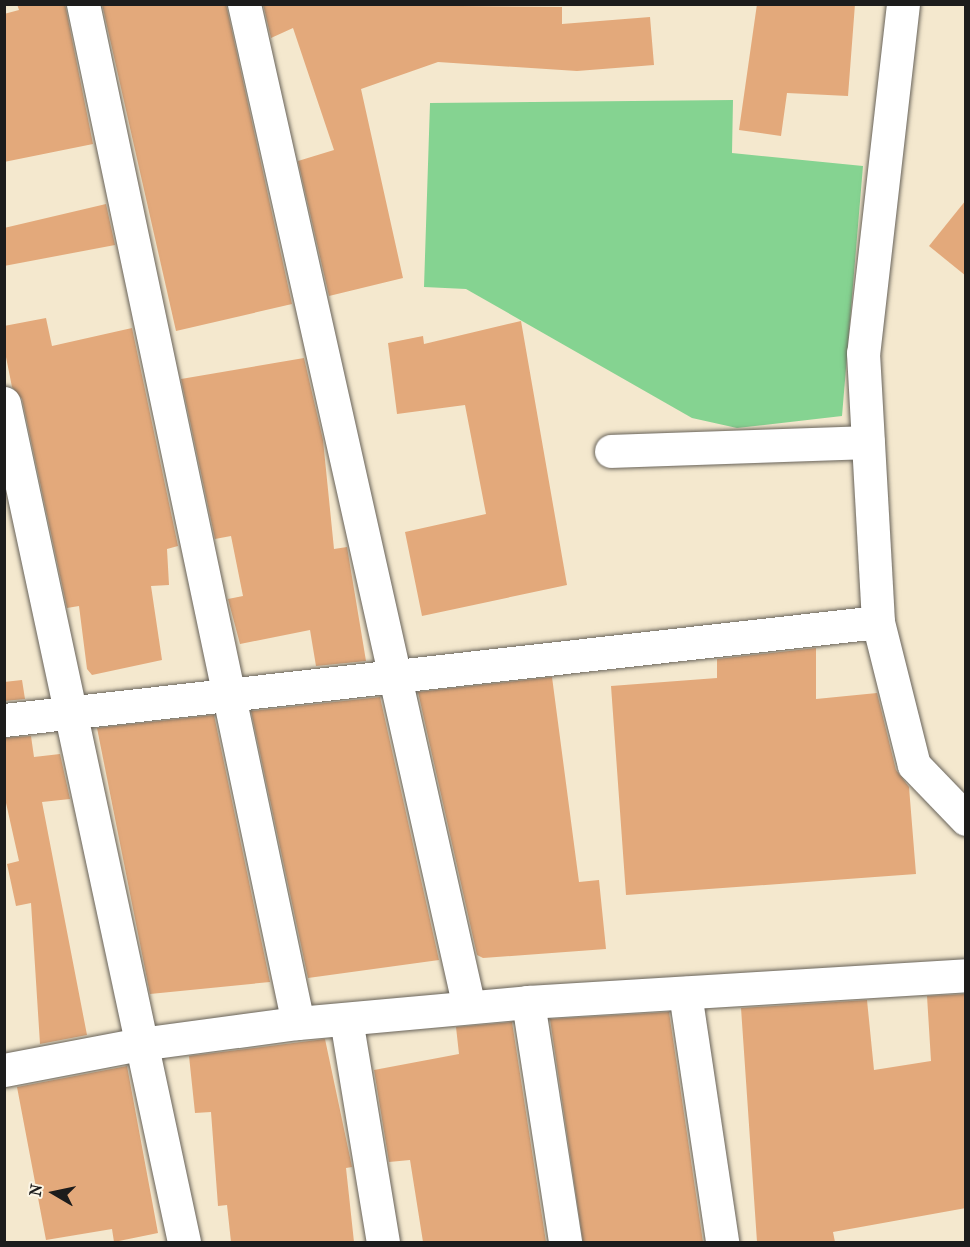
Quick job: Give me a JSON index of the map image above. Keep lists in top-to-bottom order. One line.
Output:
{"north":"left"}
